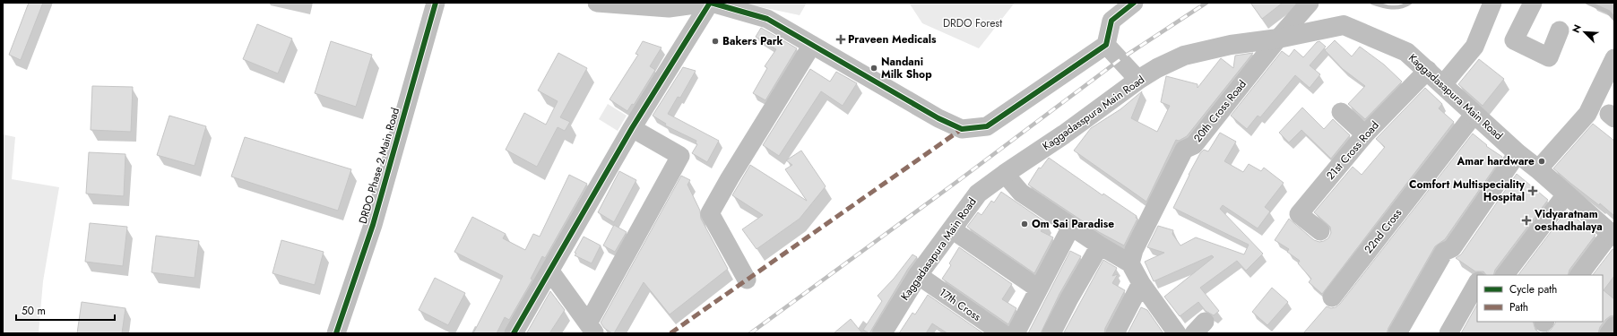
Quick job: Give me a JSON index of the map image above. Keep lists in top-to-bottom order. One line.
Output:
{"streets":{"main road":["Kaggadasapura Main Road","Kaggadasspura Main Road"],"street":["20th Cross Road","21st Cross Road","DRDO Phase 2 Main Road","22nd Cross","17th Cross"]},"crossings":[["Kaggadasapura Main Road","20th Cross Road"],["Kaggadasapura Main Road","Kaggadasspura Main Road"],["Kaggadasapura Main Road","21st Cross Road"],["Kaggadasapura Main Road","22nd Cross"],["Kaggadasapura Main Road","17th Cross"]],"parks":["DRDO Forest"],"places":{"health":["Praveen Medicals","Comfort Multispeciality Hospital","Vidyaratnam oeshadhalaya"],"other":["Bakers Park","Nandani Milk Shop","Amar hardware","Om Sai Paradise"]},"legend":["Cycle path","Path"],"scale_bar":"50 m","north":"top left"}
